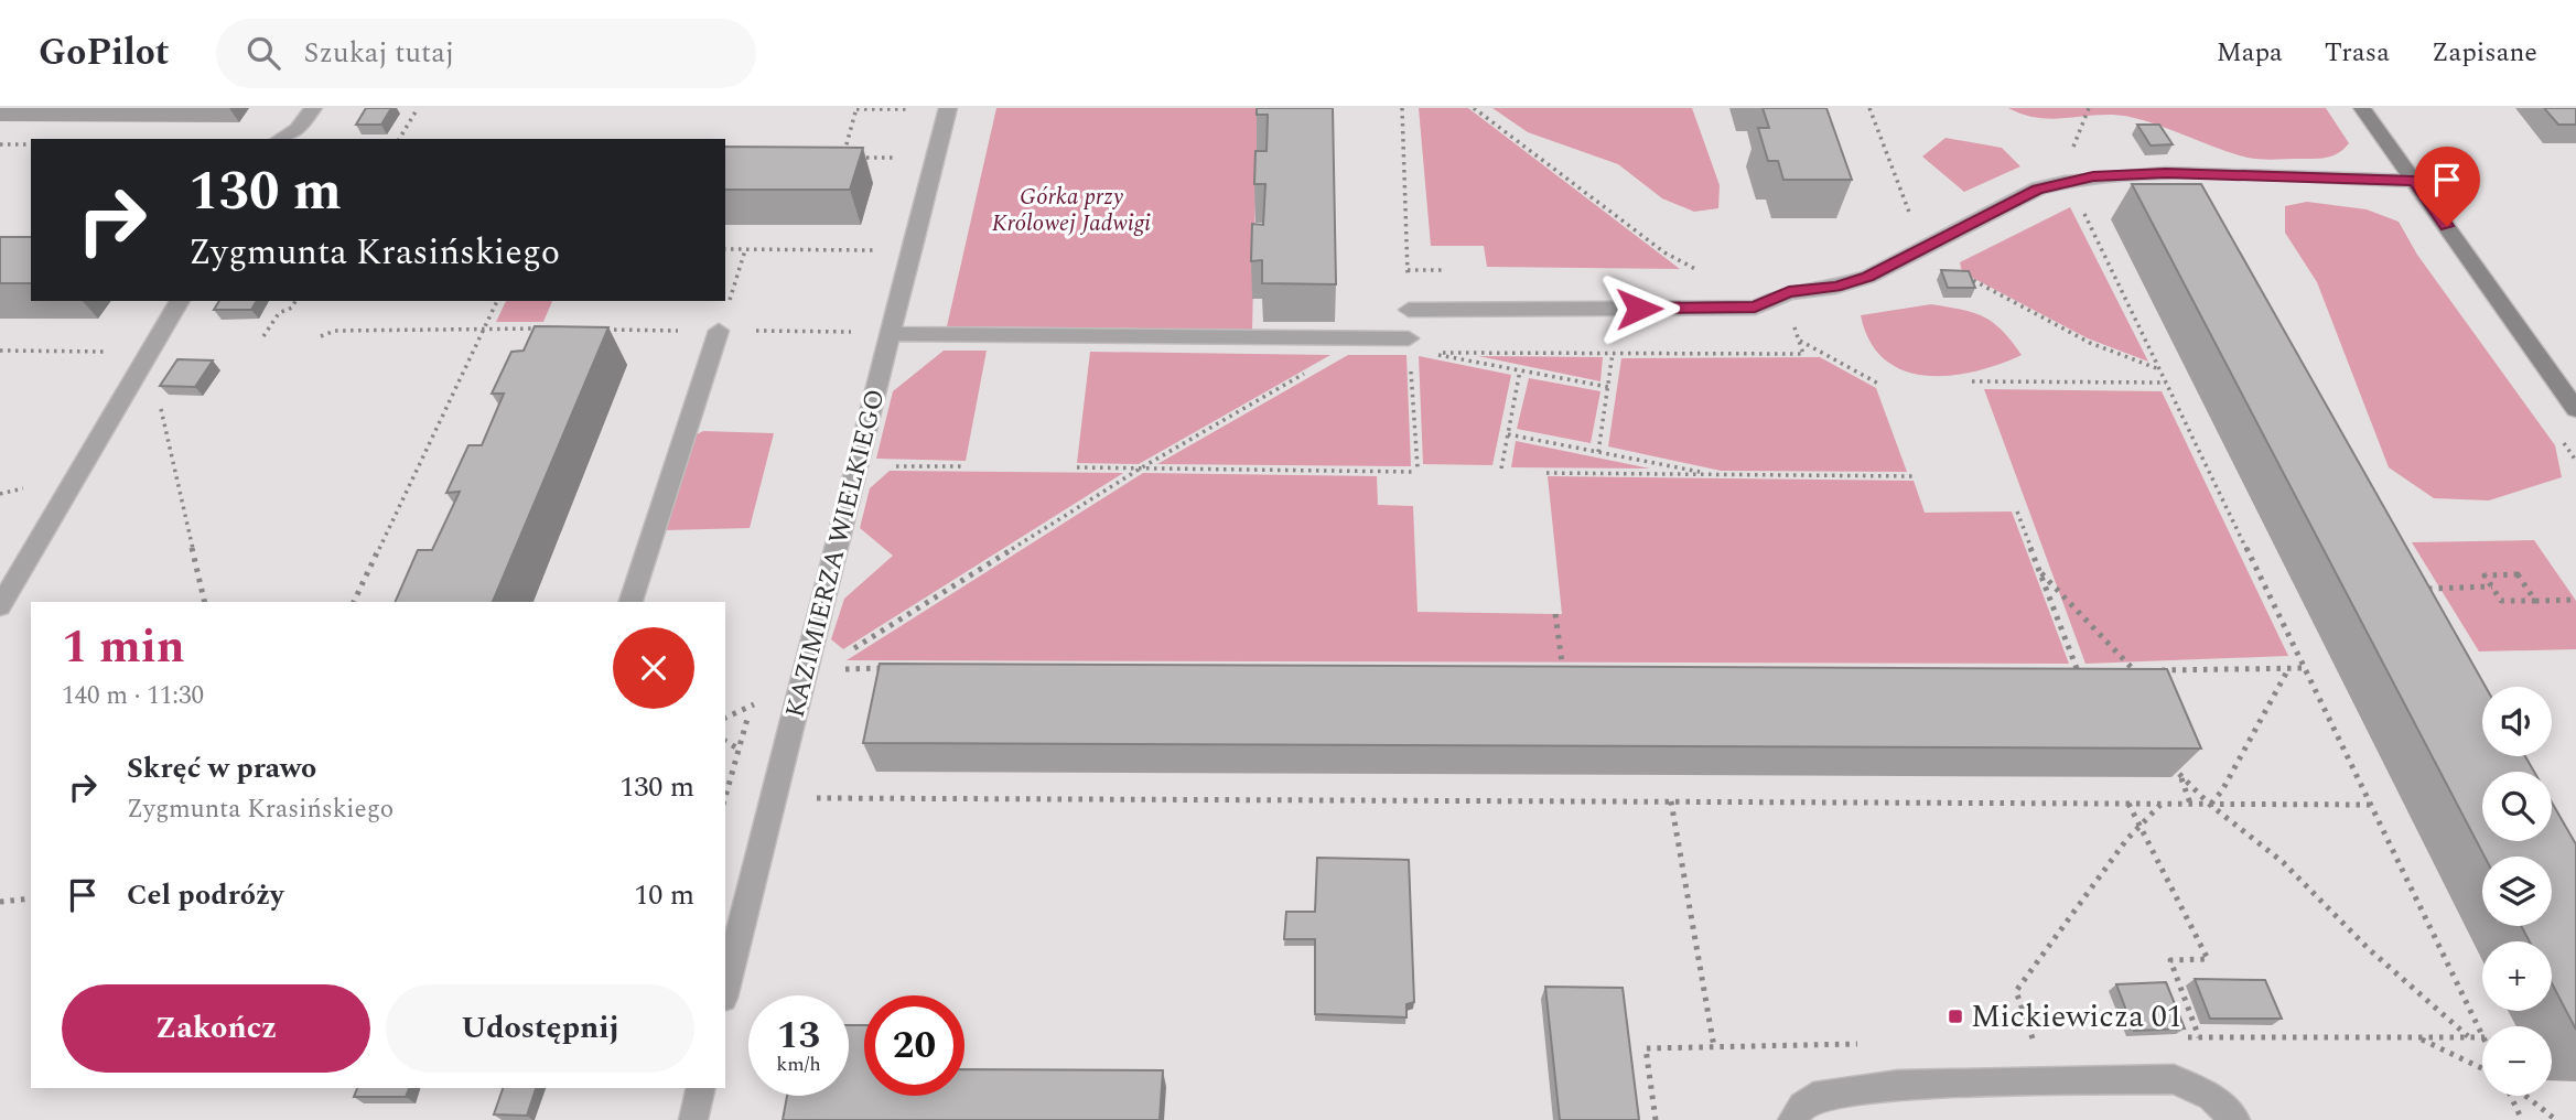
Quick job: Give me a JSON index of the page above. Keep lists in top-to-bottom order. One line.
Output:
{"streets":{"street":["KAZIMIERZA WIELKIEGO"]},"parks":["Górka przy Królowej Jadwigi"],"places":{"transit":["Mickiewicza 01"]},"page":{"header":"GoPilot","search":"Szukaj tutaj","nav":["Mapa","Trasa","Zapisane"],"turn":["130 m","Zygmunta Krasińskiego"],"heading":["1 min","140 m · 11:30"],"map_buttons":["+","−"],"list":[{"name":"Skręć w prawo","note":"Zygmunta Krasińskiego","value":"130 m"},{"name":"Cel podróży","value":"10 m"}],"buttons":["Zakończ","Udostępnij"],"speed":"13 km/h","limit":"20"}}
